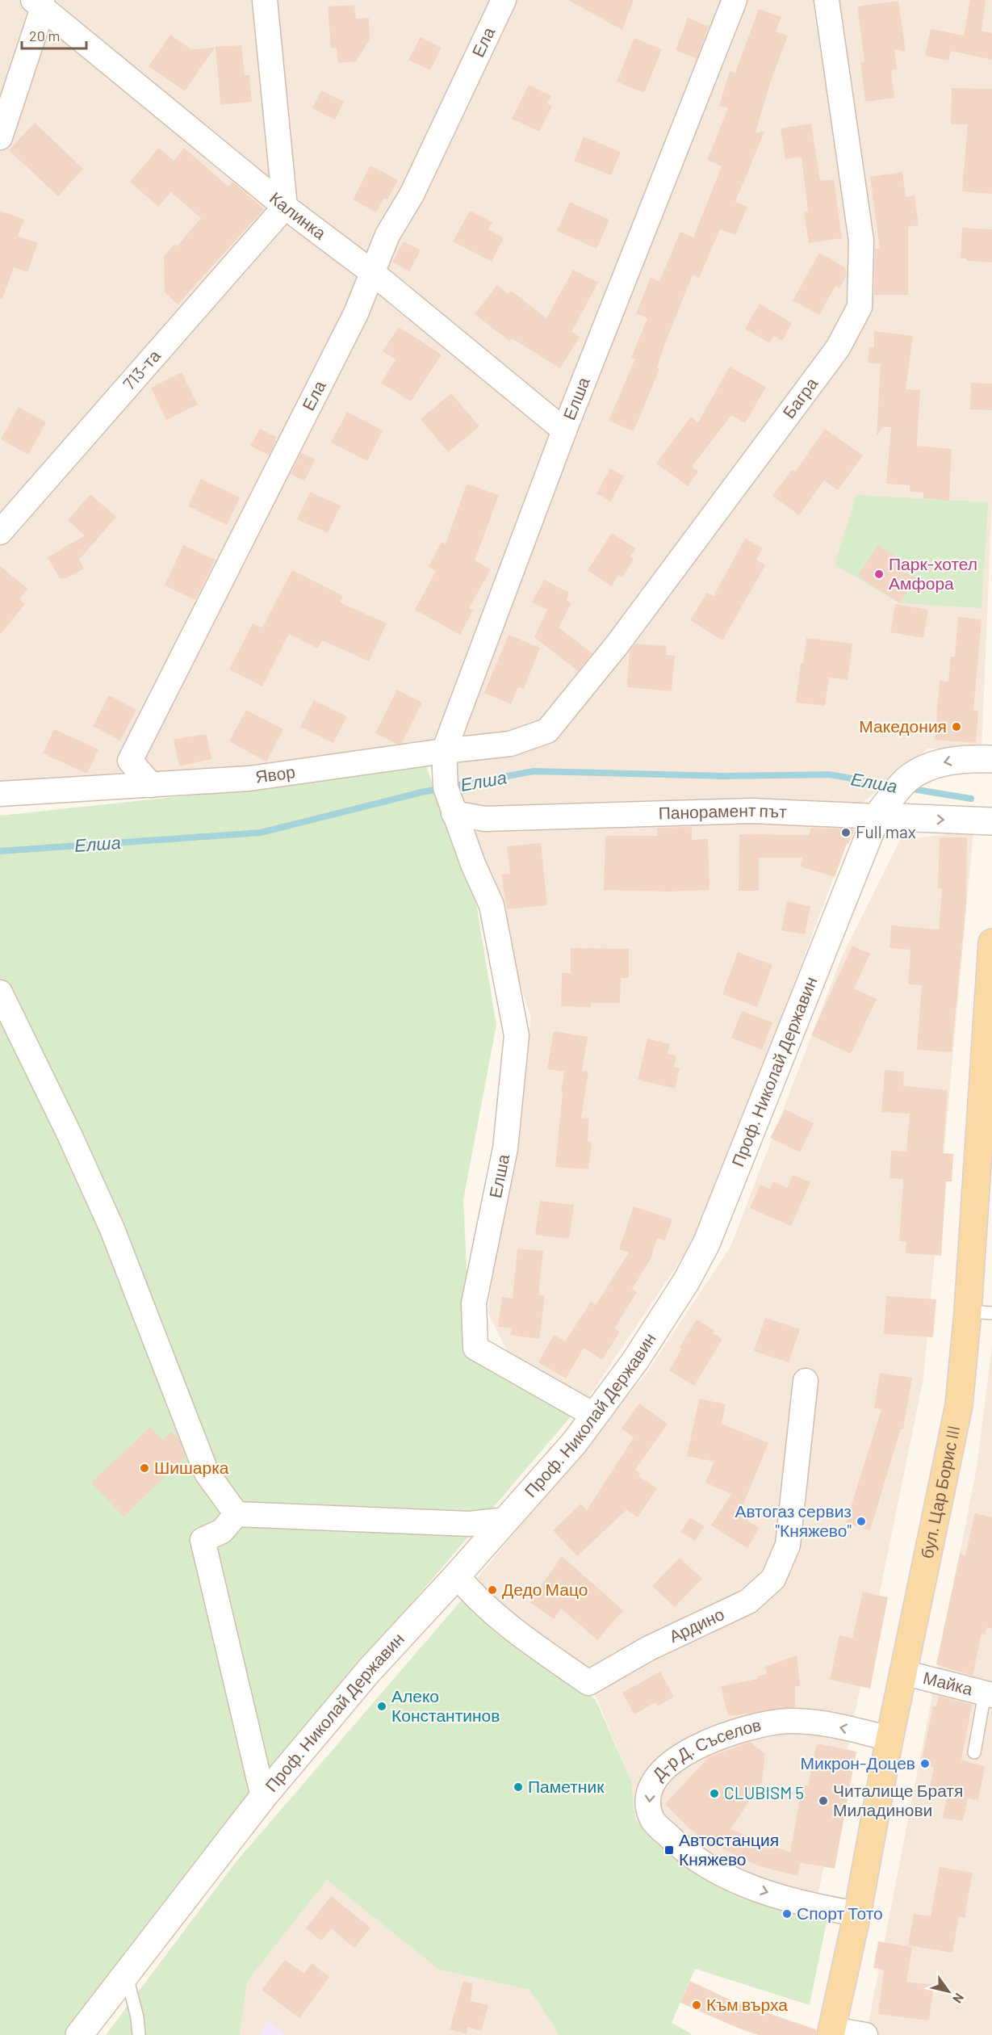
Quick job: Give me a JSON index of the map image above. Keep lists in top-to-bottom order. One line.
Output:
{"streets":{"main road":["Панорамент път","Проф. Николай Державин","бул. Цар Борис III"],"street":["Ела","Калинка","713-та","Багра","Елша","Явор","Ардино","Майка","Д-р Д. Съселов"]},"crossings":[["Ела","Калинка"],["Ела","Явор"],["Калинка","713-та"],["Калинка","Елша"],["Багра","Явор"],["Елша","Явор"],["Елша","Панорамент път"],["Елша","Проф. Николай Державин"],["Панорамент път","Проф. Николай Державин"],["Проф. Николай Державин","Ардино"],["бул. Цар Борис III","Майка"],["бул. Цар Борис III","Д-р Д. Съселов"]],"water":["Елша"],"places":{"other":["Парк-хотел Амфора","Македония","Full max","Шишарка","Автогаз сервиз \"Княжево\"","Дедо Мацо","Алеко Константинов","Микрон-Доцев","Паметник","CLUBISM 5","Читалище Братя Миладинови","Спорт Тото","Към върха"],"transit":["Автостанция Княжево"]},"scale_bar":"20 m","north":"bottom right"}
